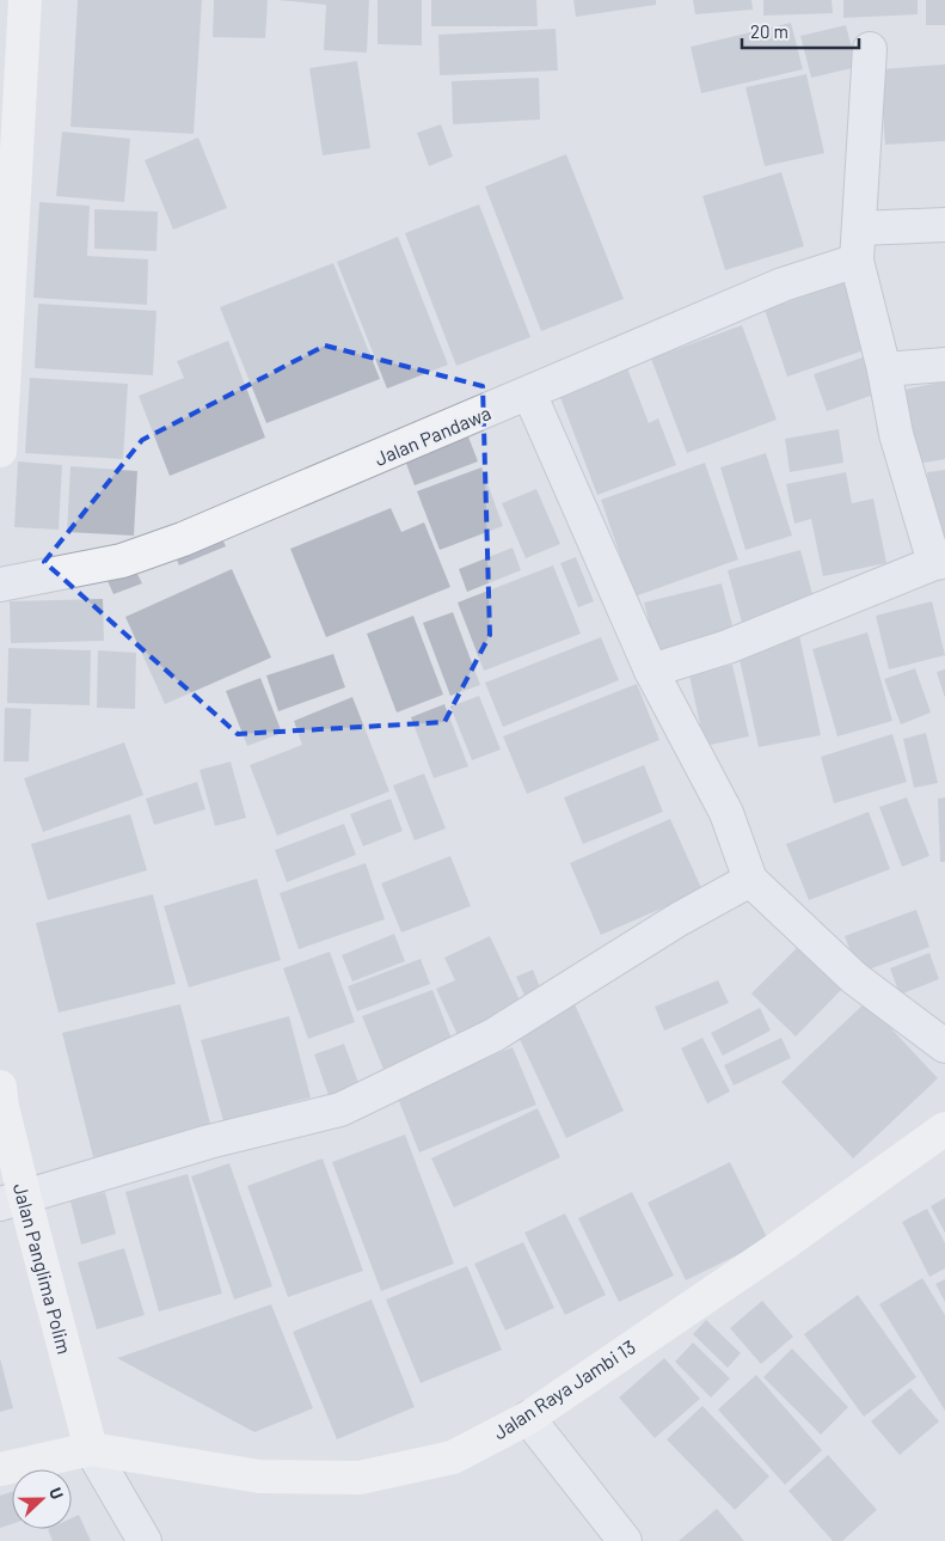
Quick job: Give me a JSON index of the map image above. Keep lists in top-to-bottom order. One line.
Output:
{"streets":{"street":["Jalan Pandawa","Jalan Panglima Polim","Jalan Raya Jambi 13"]},"crossings":[["Jalan Panglima Polim","Jalan Raya Jambi 13"]],"scale_bar":"20 m","north":"right"}
